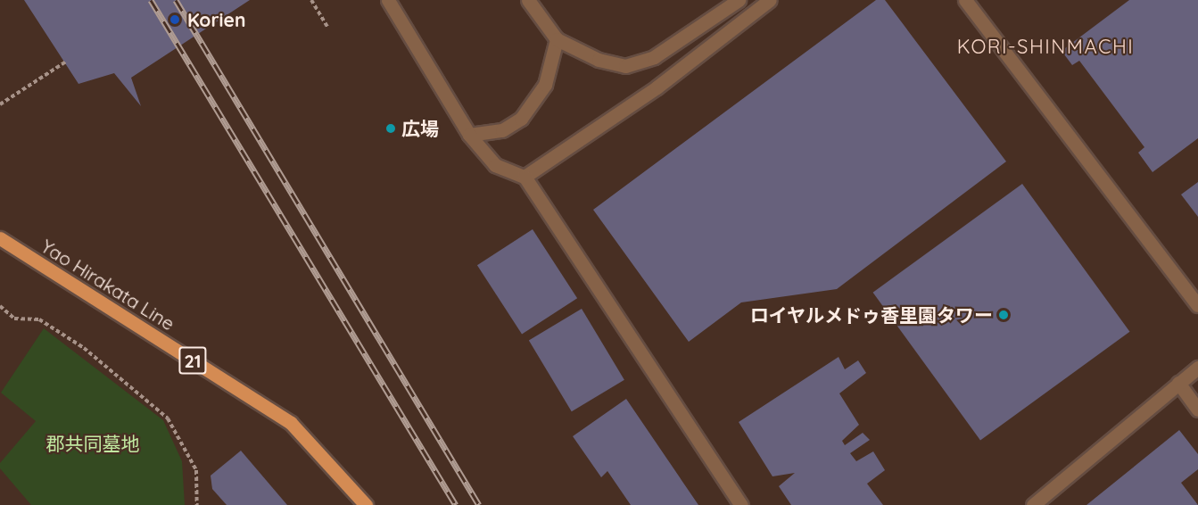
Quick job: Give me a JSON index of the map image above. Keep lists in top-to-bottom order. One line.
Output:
{"streets":{"main road":["Yao Hirakata Line","21"]},"districts":["KORI-SHINMACHI"],"parks":["郡共同墓地"],"places":["Korien","広場","ロイヤルメドゥ香里園タワー"]}
